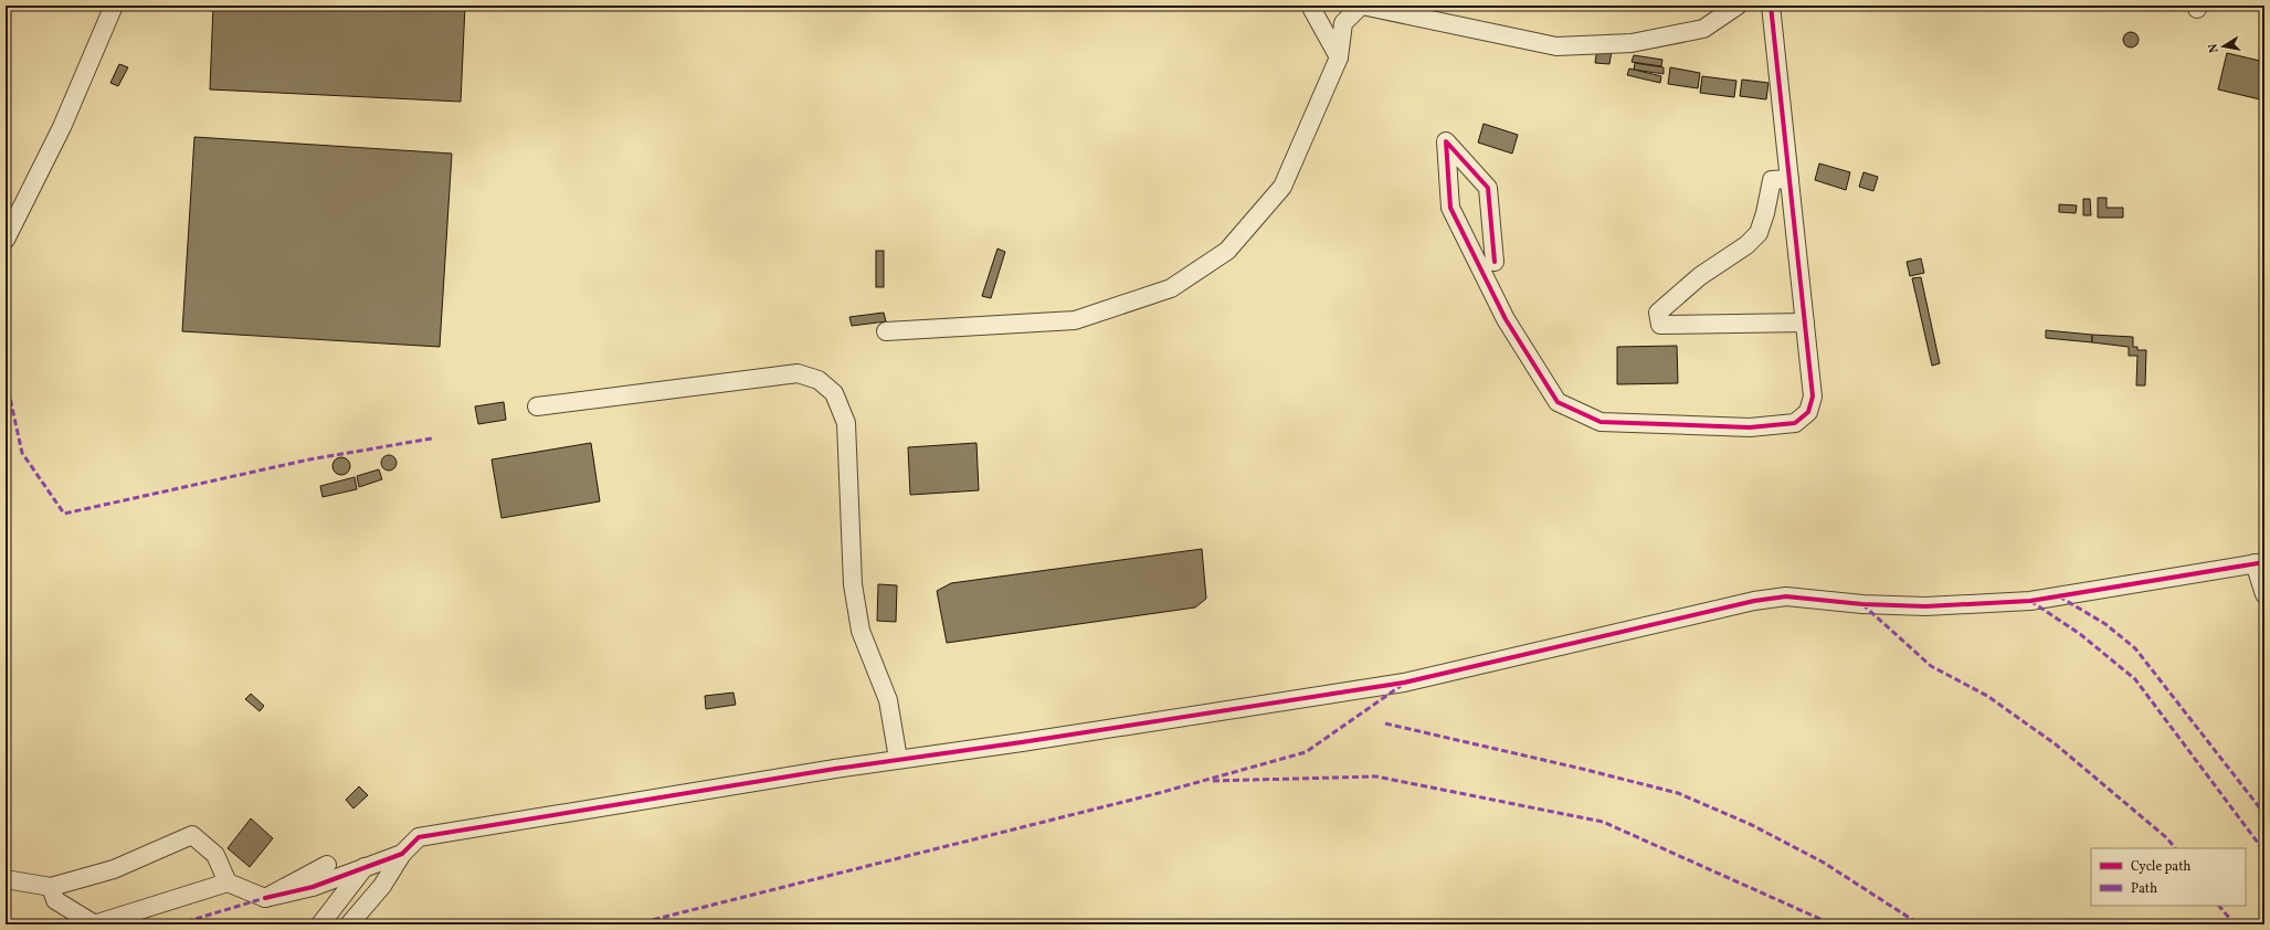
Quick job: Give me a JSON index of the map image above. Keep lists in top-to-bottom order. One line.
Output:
{"legend":["Cycle path","Path"],"north":"left"}
